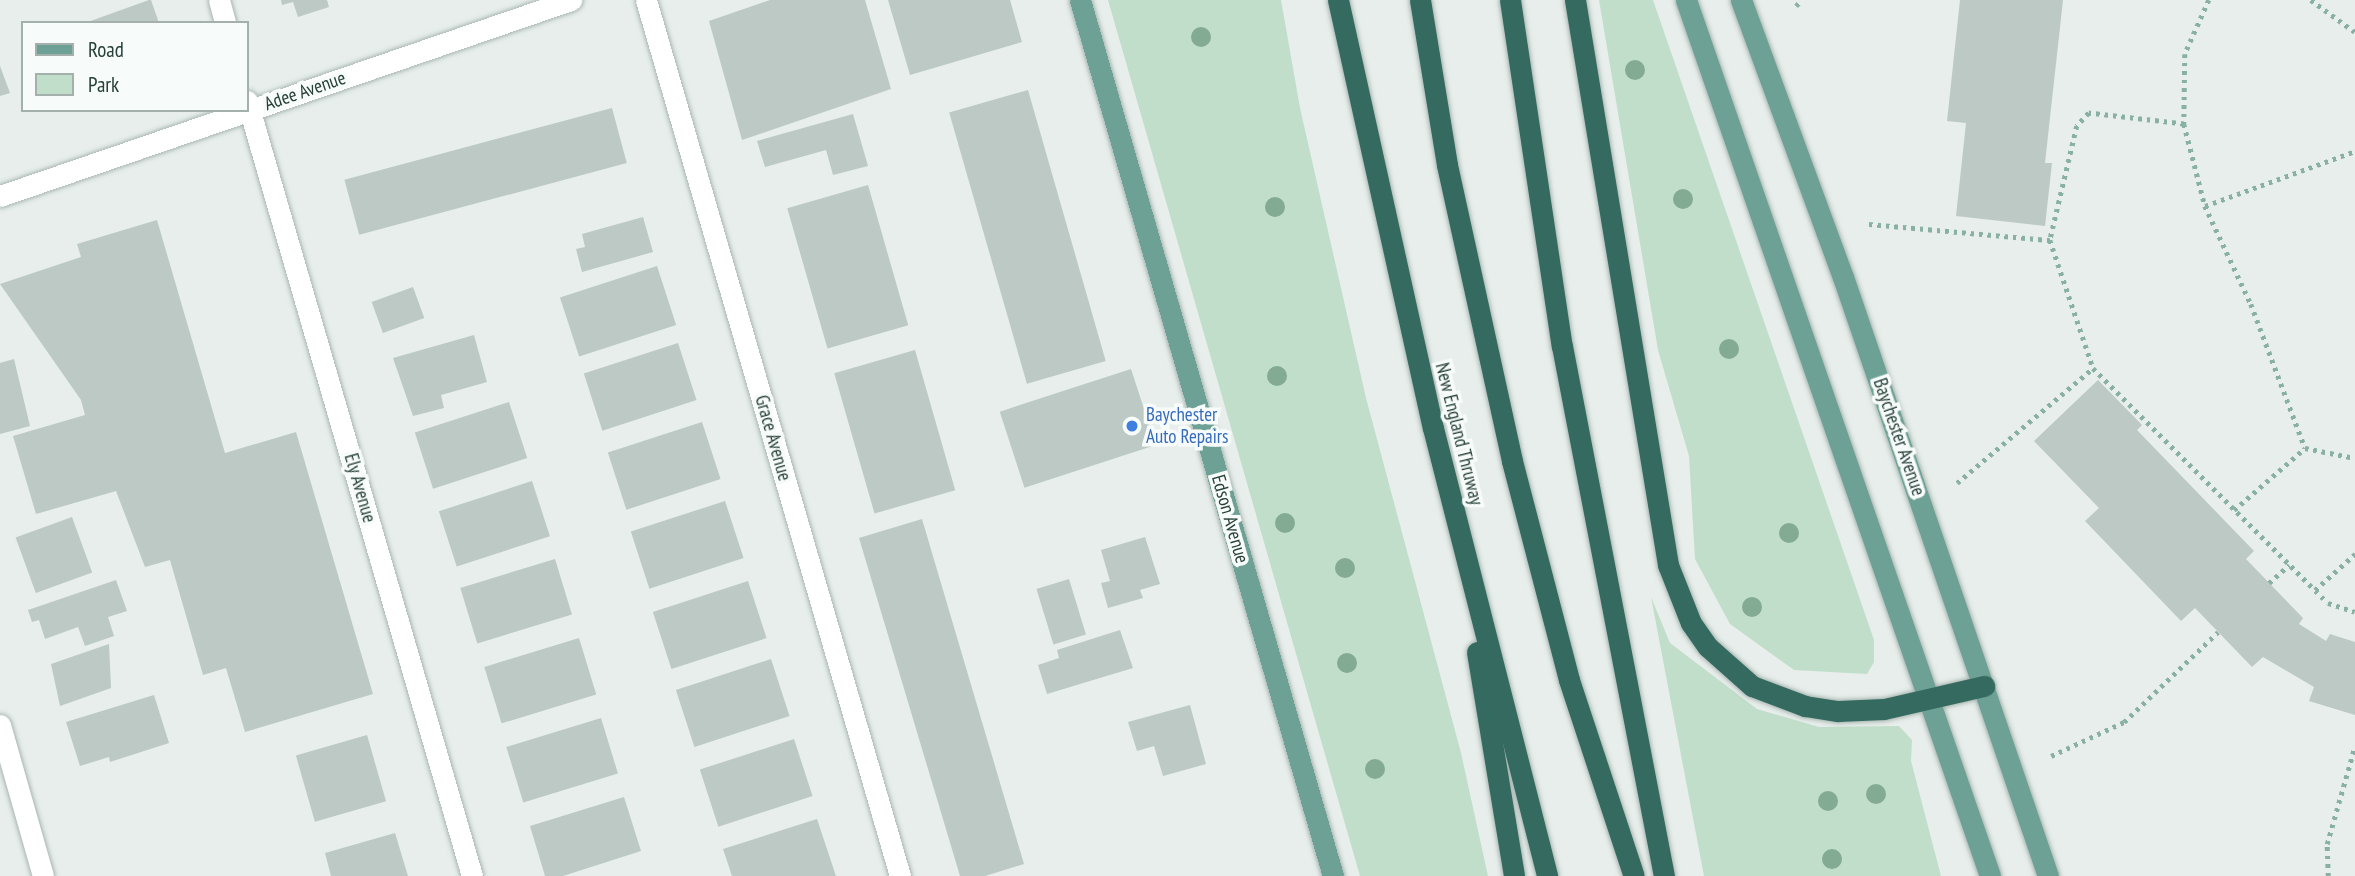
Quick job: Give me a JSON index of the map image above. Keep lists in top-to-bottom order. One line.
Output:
{"streets":{"highway":["New England Thruway"],"main road":["Baychester Avenue","Edson Avenue"],"street":["Adee Avenue","Grace Avenue","Ely Avenue"]},"crossings":[["Adee Avenue","Ely Avenue"]],"places":["Baychester Auto Repairs"],"legend":["Road","Park"]}
